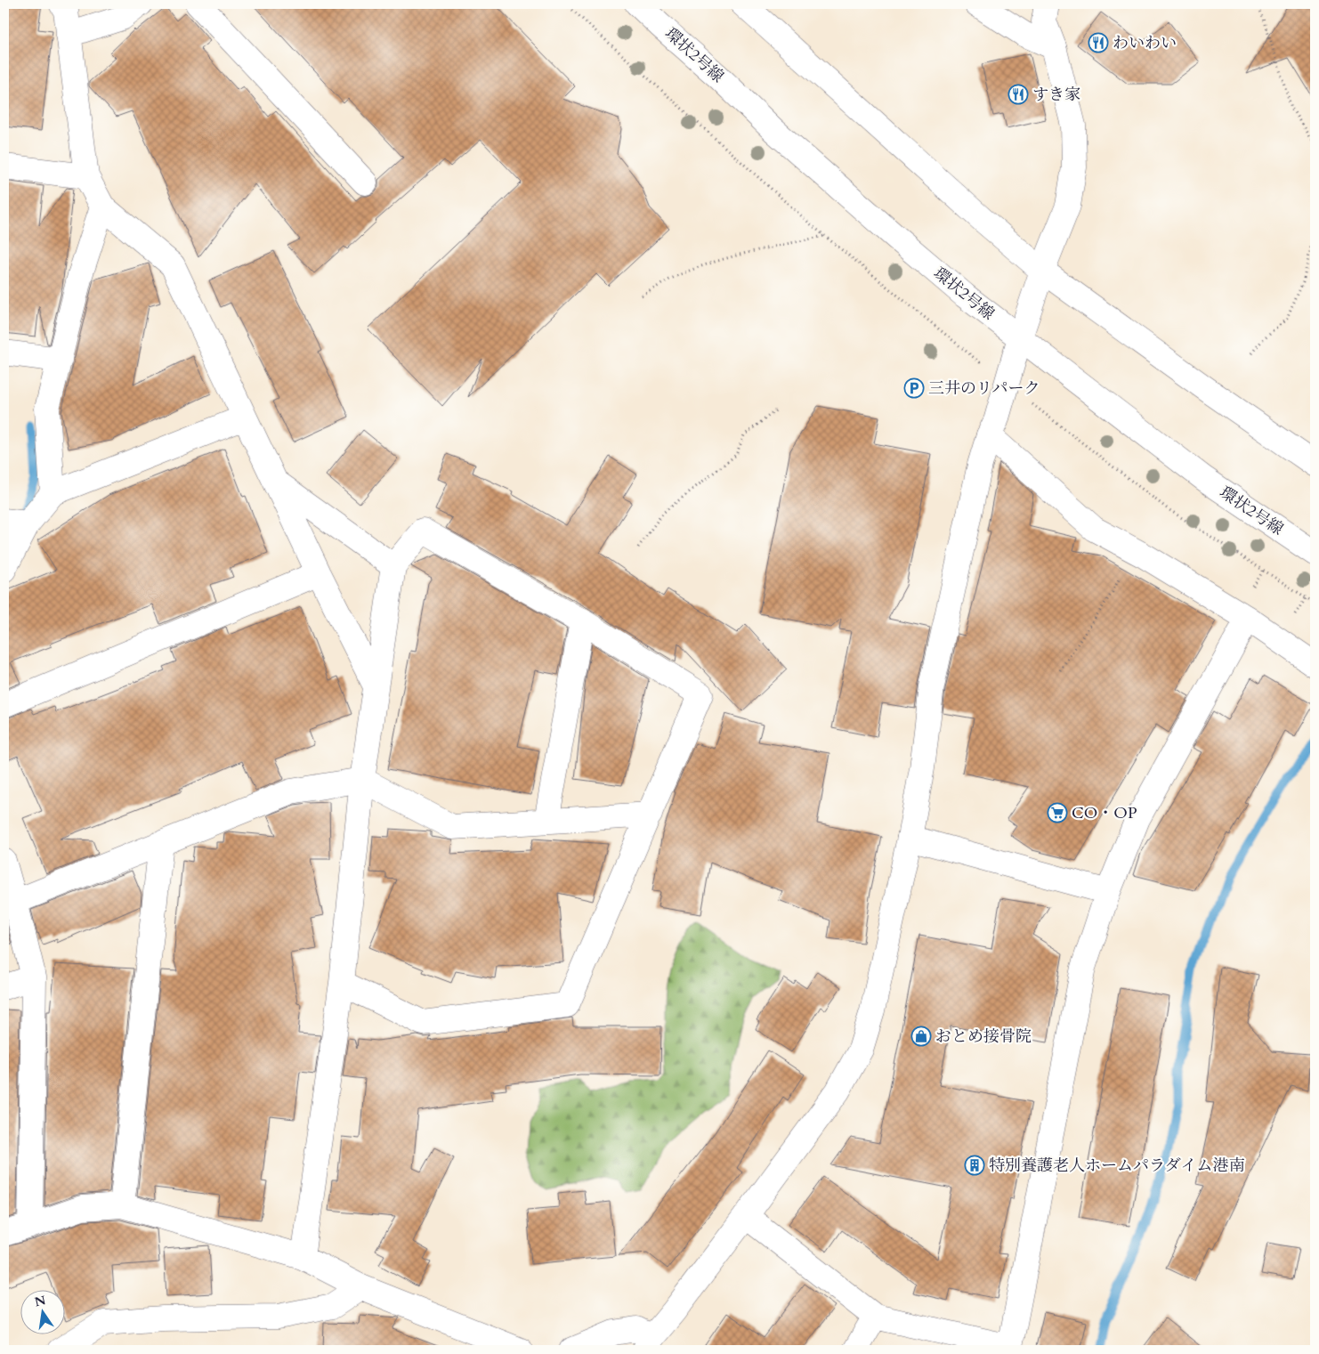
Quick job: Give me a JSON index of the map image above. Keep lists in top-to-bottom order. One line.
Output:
{"streets":{"street":["環状2号線"]},"places":{"restaurant":["わいわい","すき家"],"parking":["三井のリパーク"],"supermarket":["CO・OP"],"shop":["おとめ接骨院"],"building":["特別養護老人ホームパラダイム港南"]},"north":"top"}
